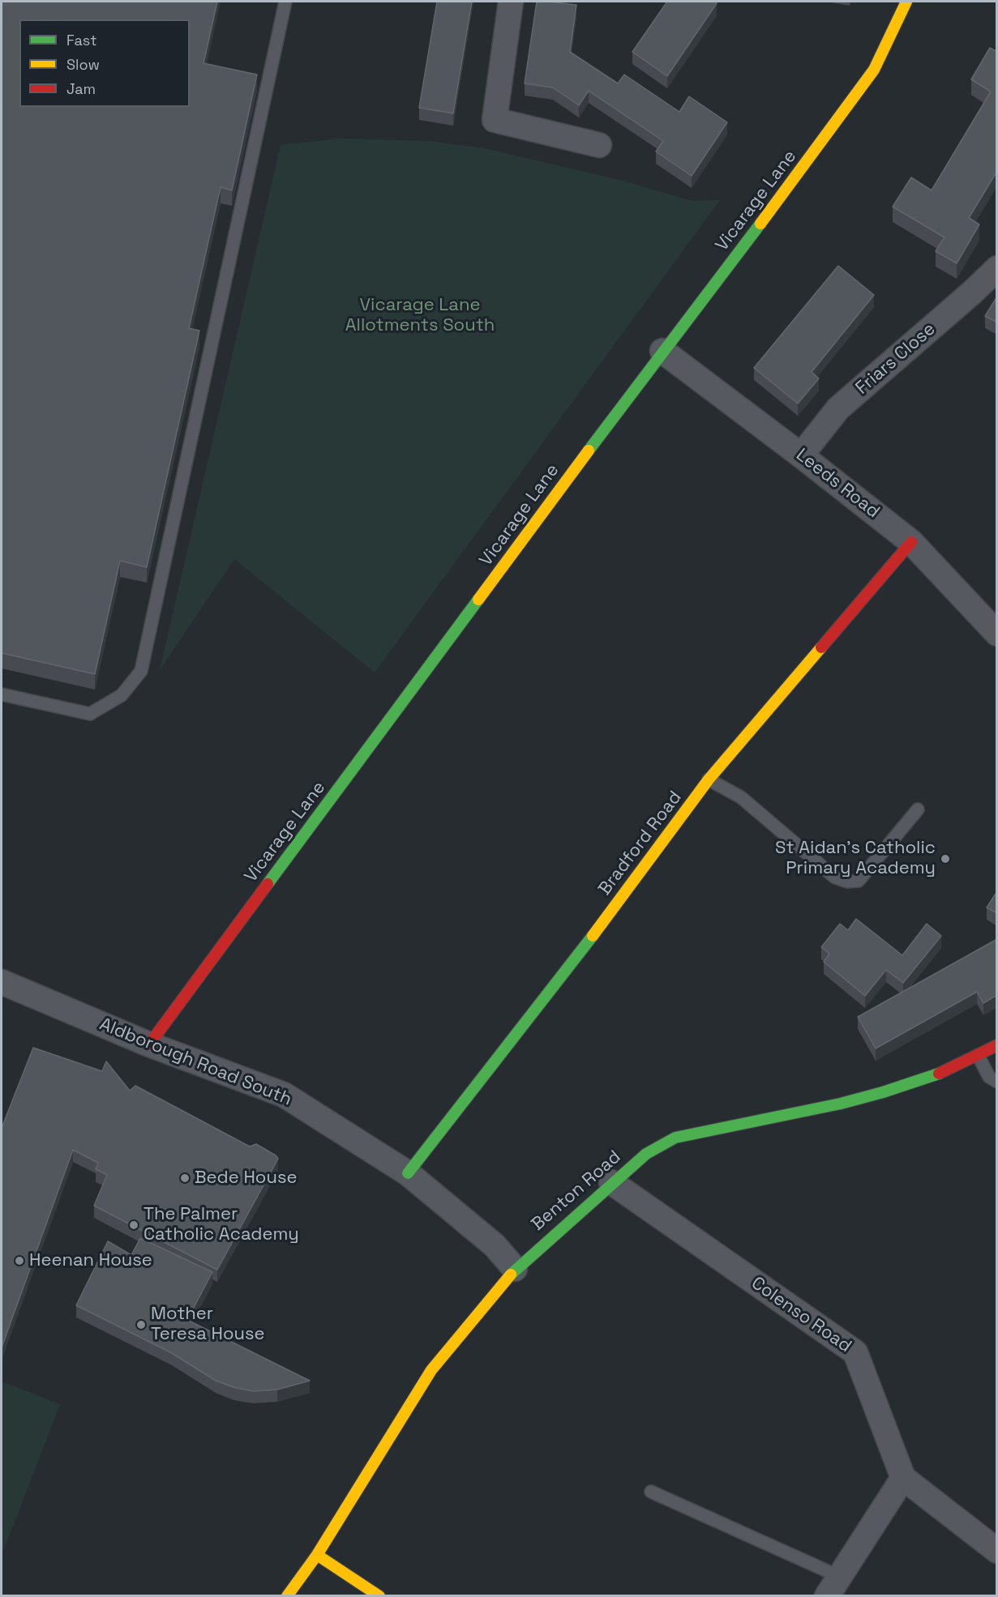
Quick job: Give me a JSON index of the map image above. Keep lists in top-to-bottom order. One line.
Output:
{"streets":{"street":["Vicarage Lane","Friars Close","Leeds Road","Bradford Road","Aldborough Road South","Benton Road","Colenso Road"]},"crossings":[["Vicarage Lane","Leeds Road"],["Vicarage Lane","Aldborough Road South"],["Friars Close","Leeds Road"],["Leeds Road","Bradford Road"],["Bradford Road","Aldborough Road South"],["Aldborough Road South","Benton Road"],["Benton Road","Colenso Road"]],"parks":["Vicarage Lane Allotments South"],"places":["St Aidan's Catholic Primary Academy","Bede House","The Palmer Catholic Academy","Heenan House","Mother Teresa House"],"legend":["Fast","Slow","Jam"]}
